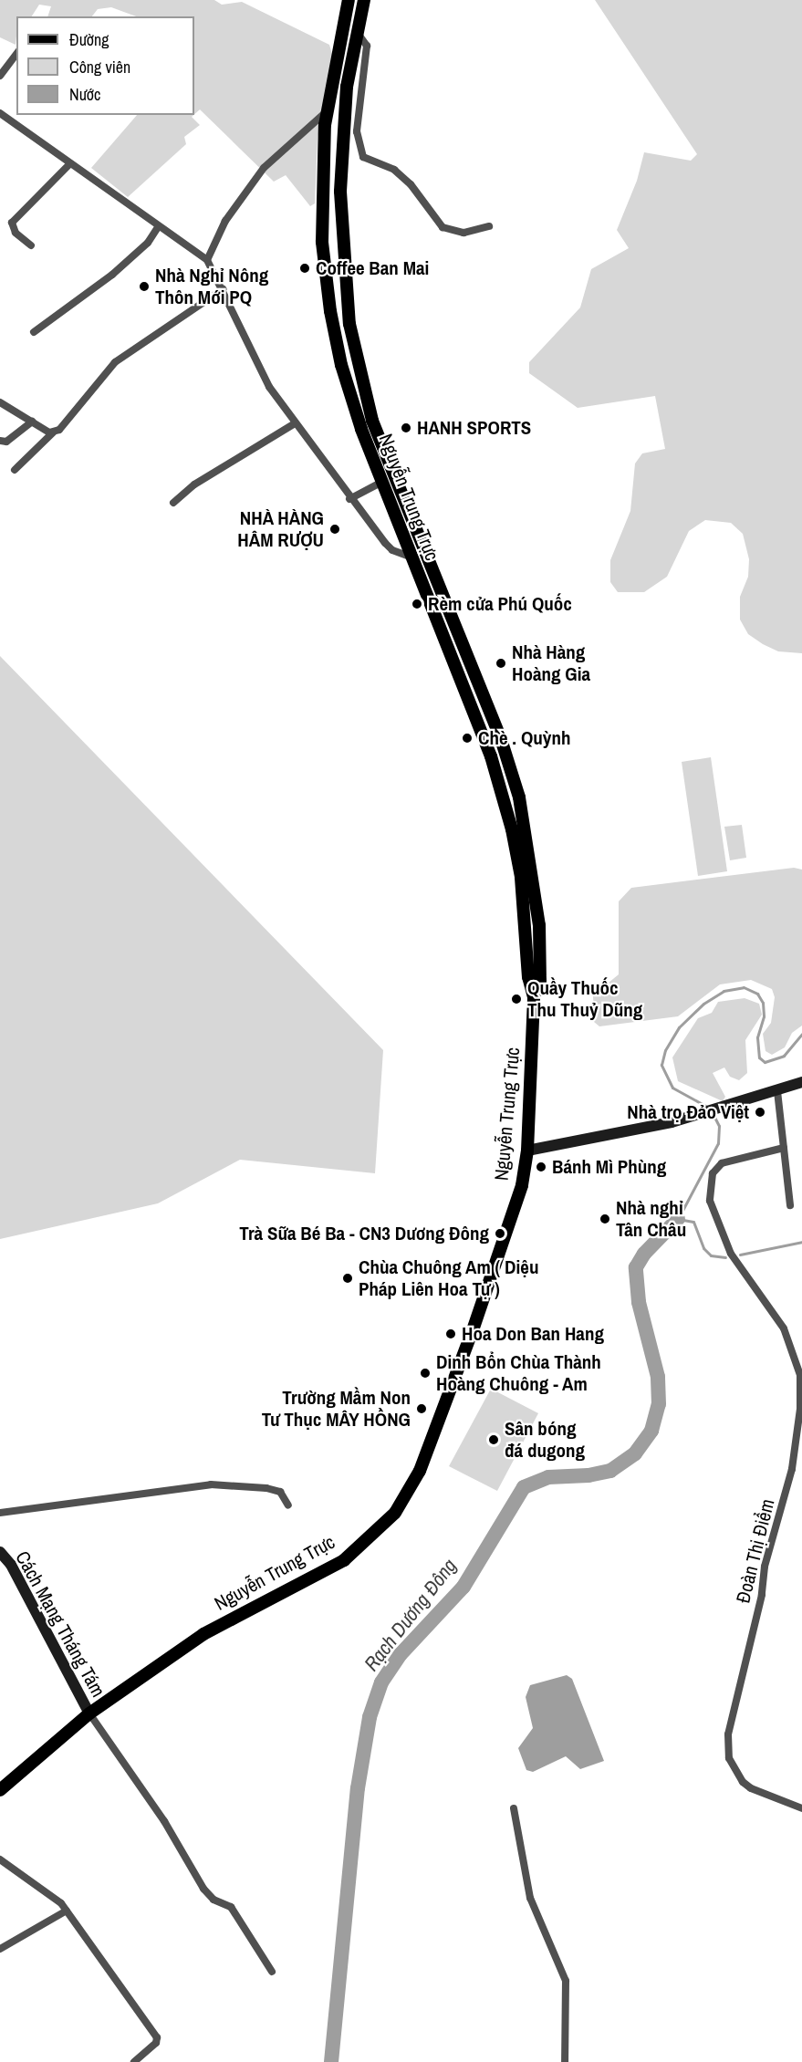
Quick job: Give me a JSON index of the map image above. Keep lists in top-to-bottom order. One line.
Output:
{"streets":{"main road":["Nguyễn Trung Trực"],"street":["Đoàn Thị Điểm","Cách Mạng Tháng Tám"]},"crossings":[["Nguyễn Trung Trực","Cách Mạng Tháng Tám"]],"water":["Rạch Dương Đông"],"places":["Coffee Ban Mai","Nhà Nghỉ Nông Thôn Mới PQ","HANH SPORTS","NHÀ HÀNG HÂM RƯỢU","Rèm cửa Phú Quốc","Nhà Hàng Hoàng Gia","Chè . Quỳnh","Quầy Thuốc Thu Thuỷ Dũng","Nhà trọ Đảo Việt","Bánh Mì Phùng","Nhà nghỉ Tân Châu","Trà Sữa Bé Ba - CN3 Dương Đông","Chùa Chuông Am ( Diệu Pháp Liên Hoa Tự )","Hoa Don Ban Hang","Dinh Bổn Chùa Thành Hoàng Chuông - Am","Trường Mầm Non Tư Thục MÂY HỒNG","Sân bóng đá dugong"],"legend":["Đường","Công viên","Nước"]}
